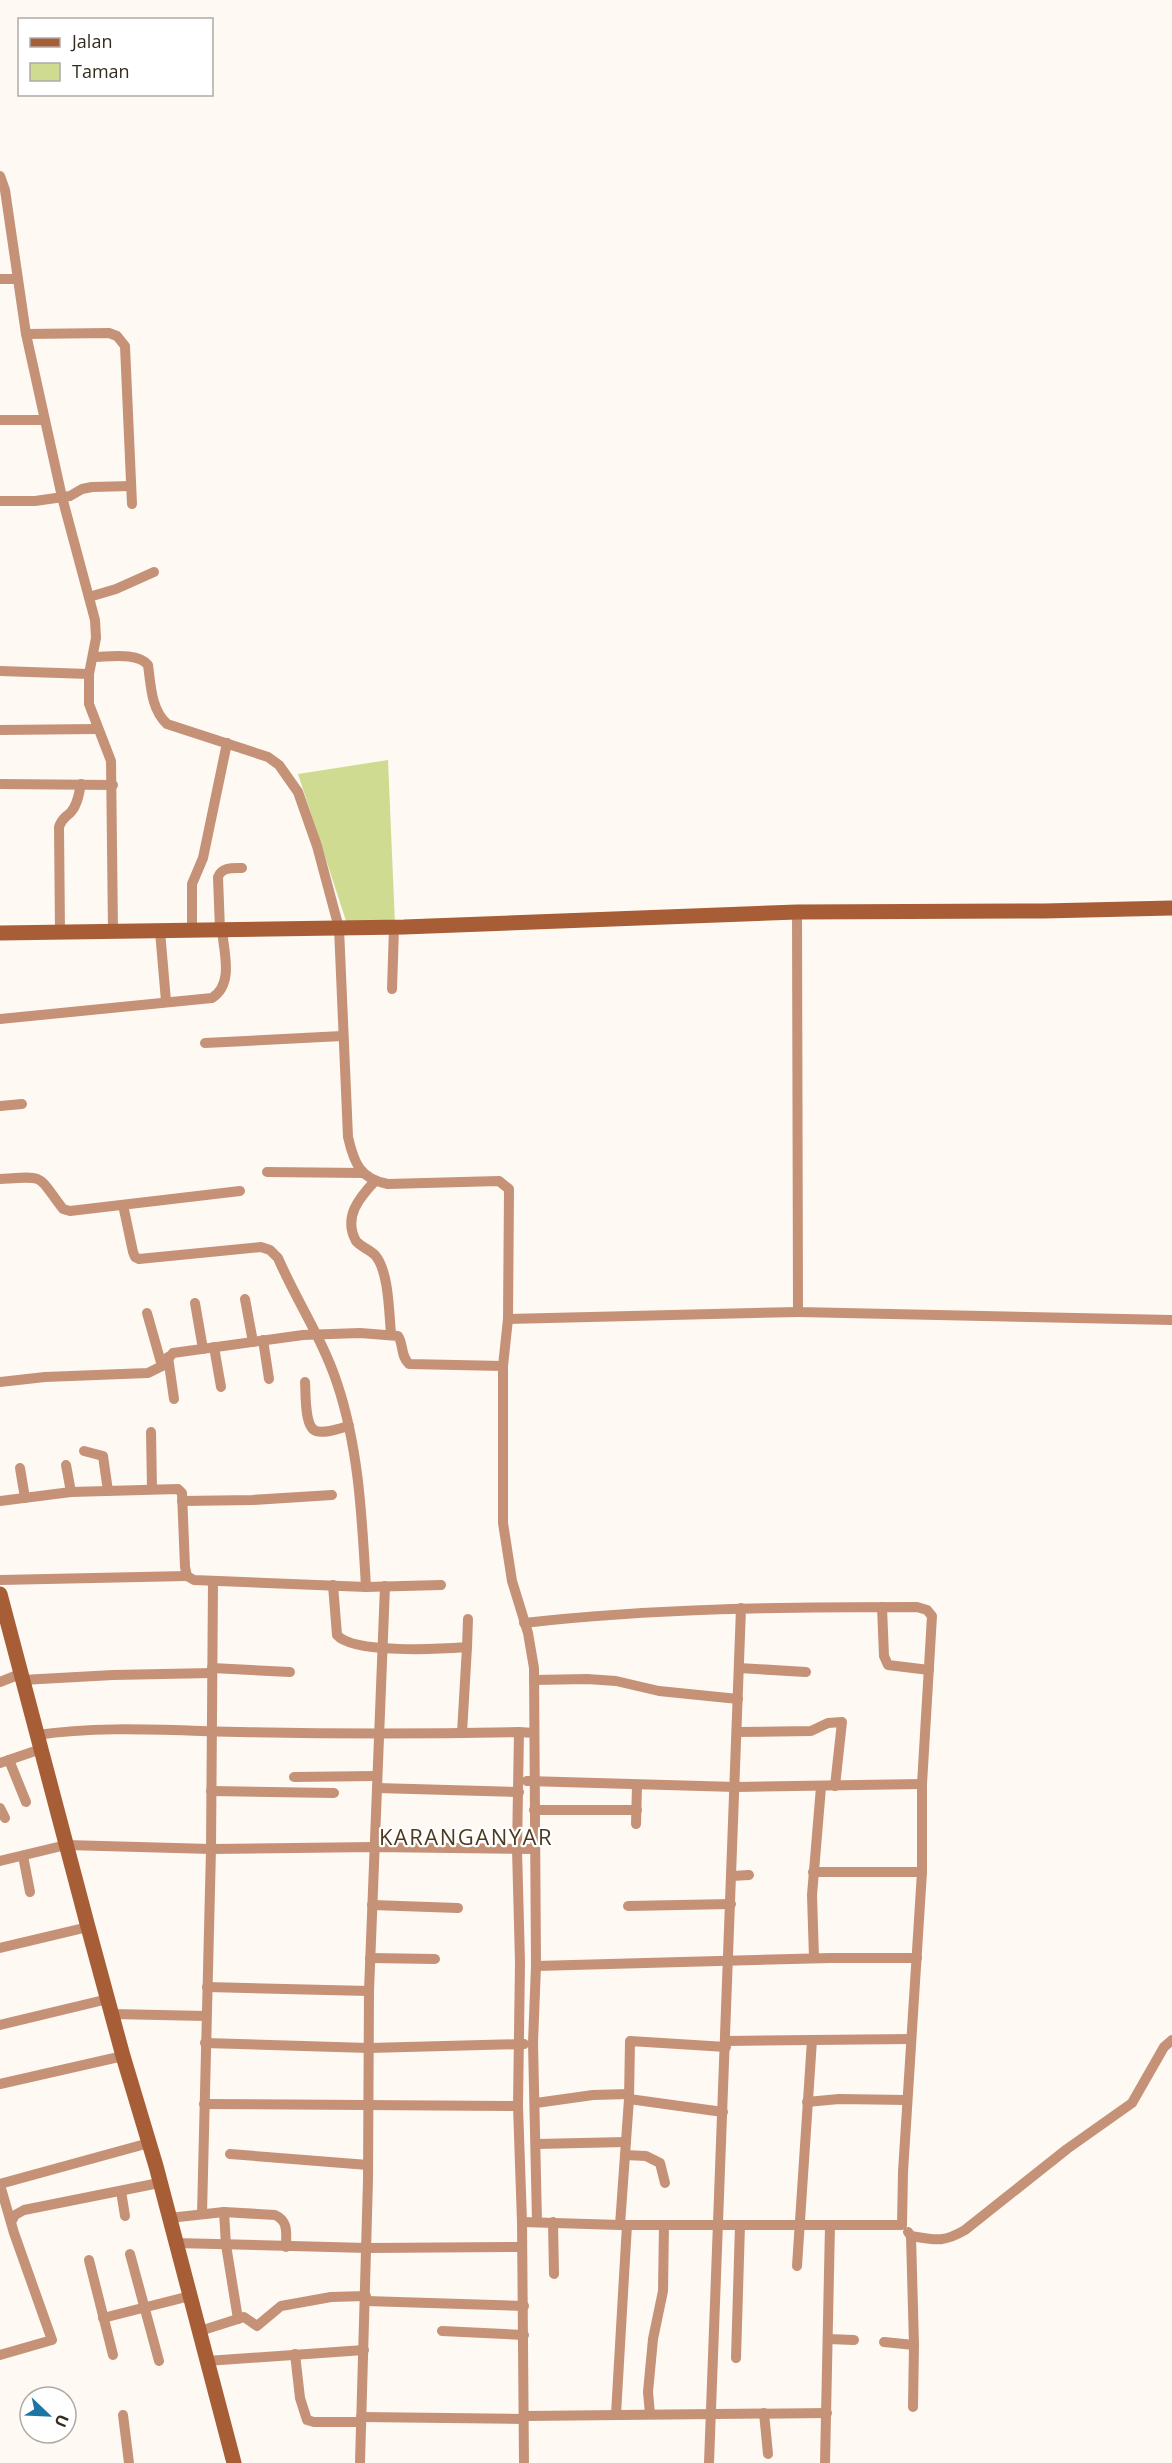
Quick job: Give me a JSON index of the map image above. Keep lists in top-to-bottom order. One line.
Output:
{"districts":["KARANGANYAR"],"legend":["Jalan","Taman"],"north":"bottom right"}
